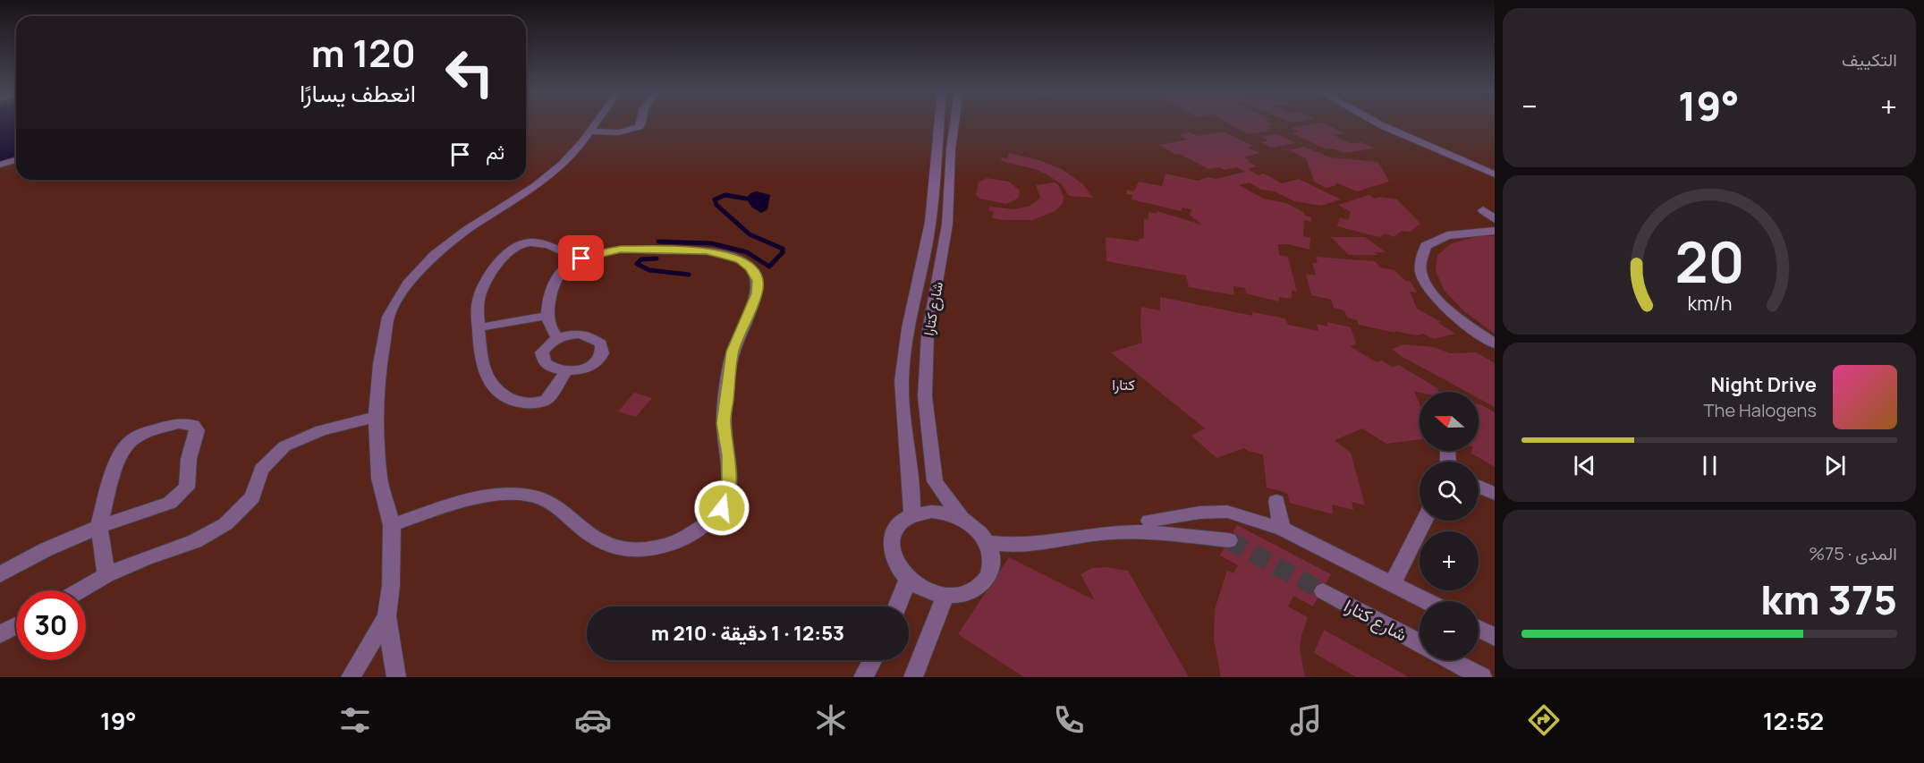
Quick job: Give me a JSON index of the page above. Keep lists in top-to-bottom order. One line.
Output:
{"streets":{"street":["شارع كتارا"]},"parks":["كتارا"],"north":"left","page":{"tile":["التكييف",["المدى · 75%","375 km"]],"turn":["120 m","انعطف يسارًا"],"heat":["−","19°","+"],"then":"ثم","song":["Night Drive","The Halogens"],"map_buttons":["+","−"],"limit":"30","trip":"12:53 · 1 دقيقة · 210 m","tabs":["12:52","19°"],"gauge":["20","km/h"]}}
